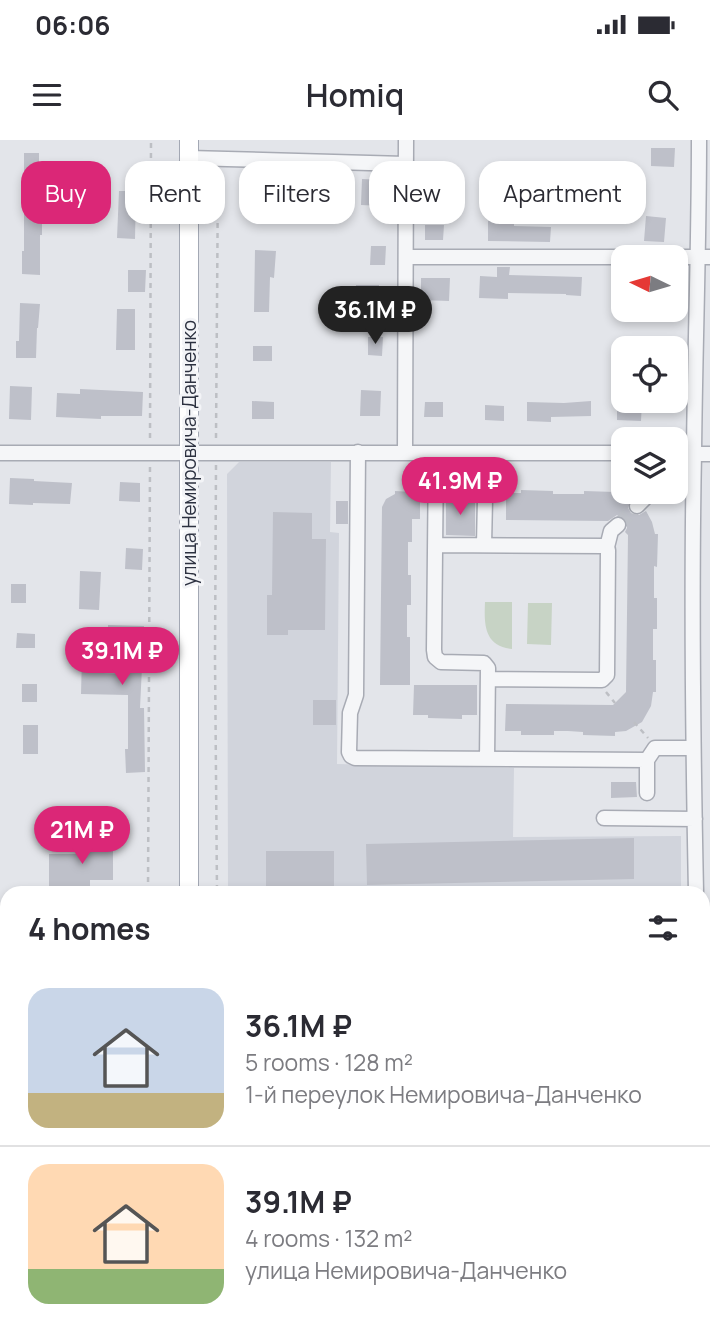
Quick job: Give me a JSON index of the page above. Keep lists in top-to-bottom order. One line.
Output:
{"streets":{"main road":["улица Немировича-Данченко"]},"north":"left","page":{"status":"06:06","header":"Homiq","chip":["Buy","Rent","Filters","New","Apartment"],"price":["36.1M ₽","41.9M ₽","39.1M ₽","21M ₽"],"heading":"4 homes","list":[{"name":"36.1M ₽","note":"5 rooms · 128 m² · 1-й переулок Немировича-Данченко"},{"name":"39.1M ₽","note":"4 rooms · 132 m² · улица Немировича-Данченко"}]}}
